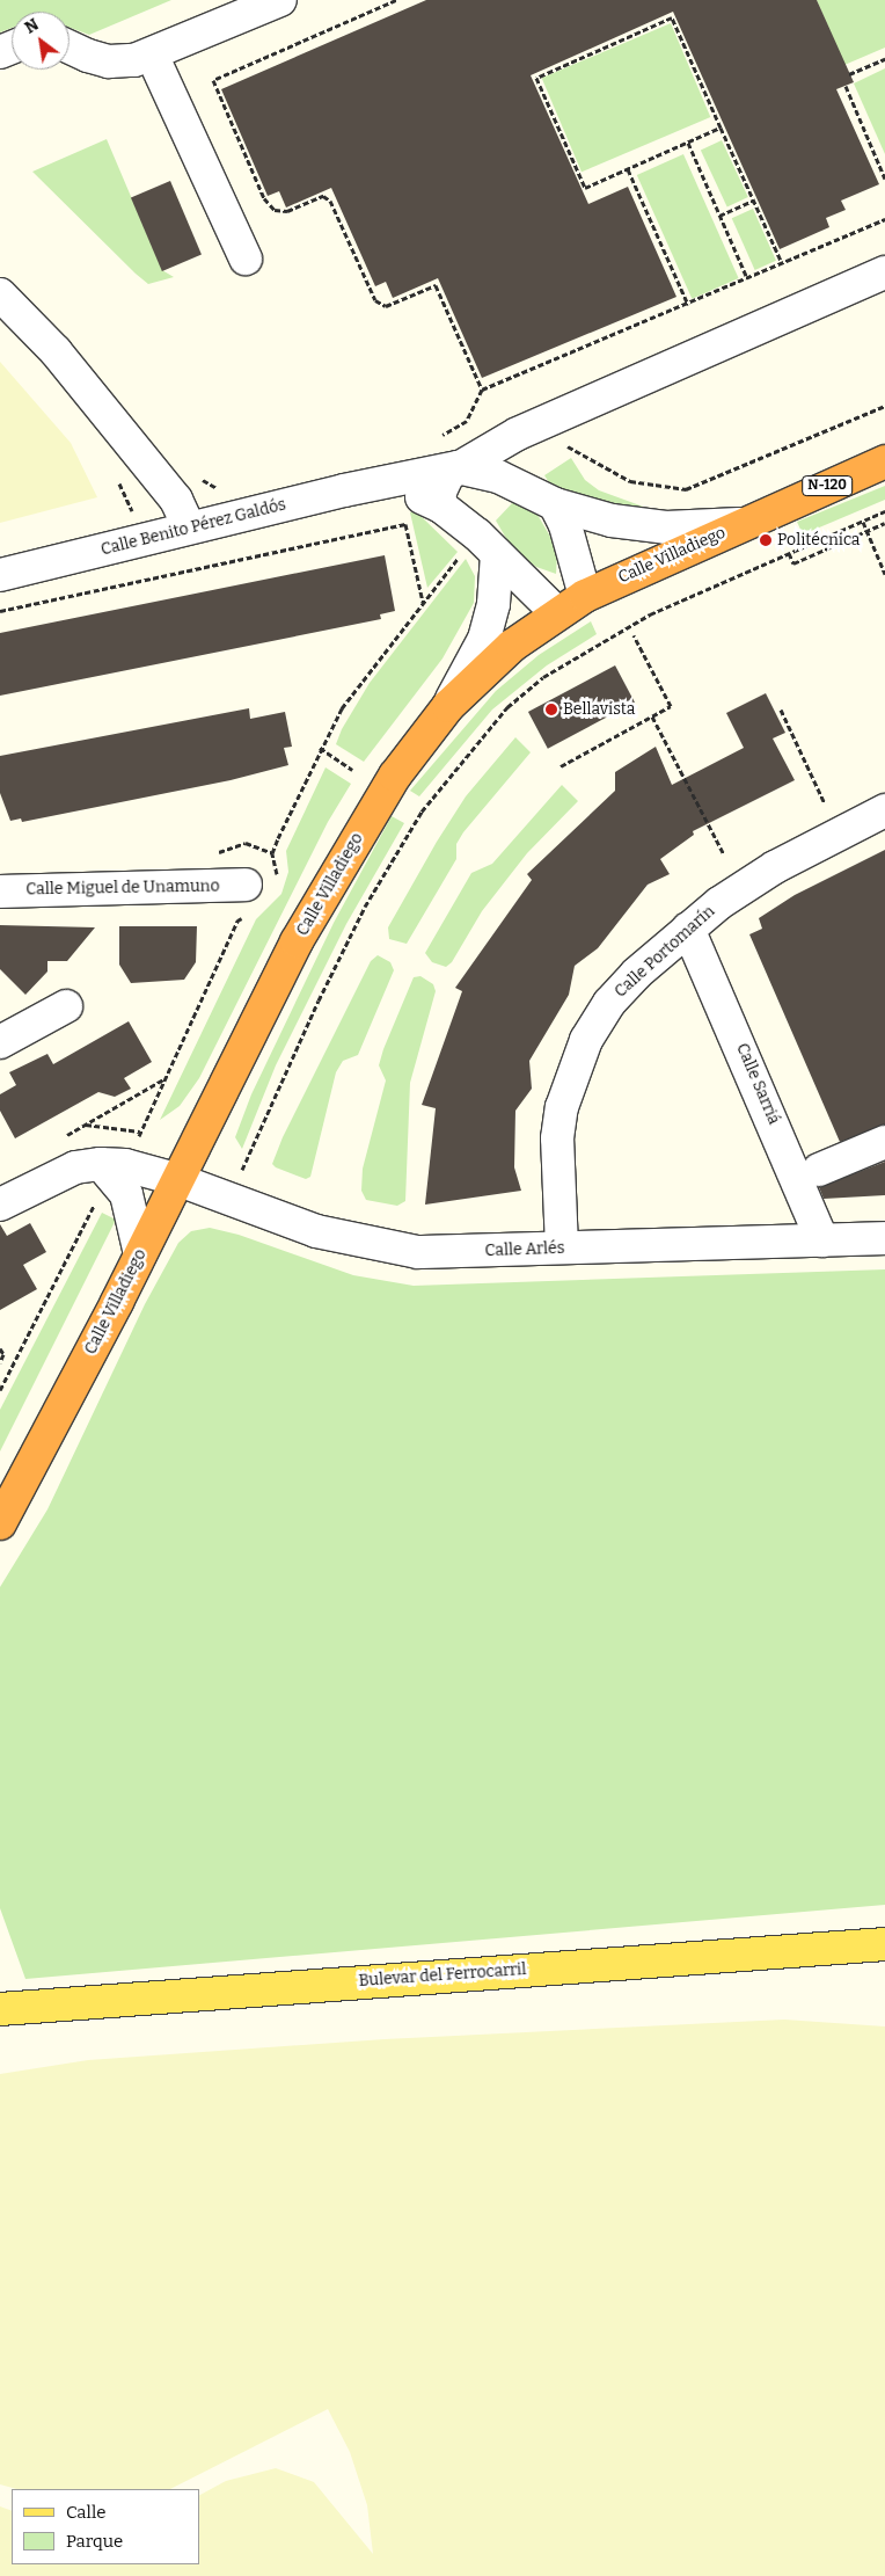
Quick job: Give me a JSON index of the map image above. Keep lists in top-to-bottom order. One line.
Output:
{"streets":{"highway":["N-120","Calle Villadiego"],"main road":["Bulevar del Ferrocarril"],"street":["Calle Benito Pérez Galdós","Calle Miguel de Unamuno","Calle Portomarín","Calle Sarriá","Calle Arlés"]},"crossings":[["Calle Benito Pérez Galdós","Calle Villadiego"],["Calle Villadiego","Calle Arlés"],["Calle Portomarín","Calle Sarriá"],["Calle Portomarín","Calle Arlés"],["Calle Sarriá","Calle Arlés"]],"places":["Politécnica","Bellavista"],"legend":["Calle","Parque"],"north":"top left"}
